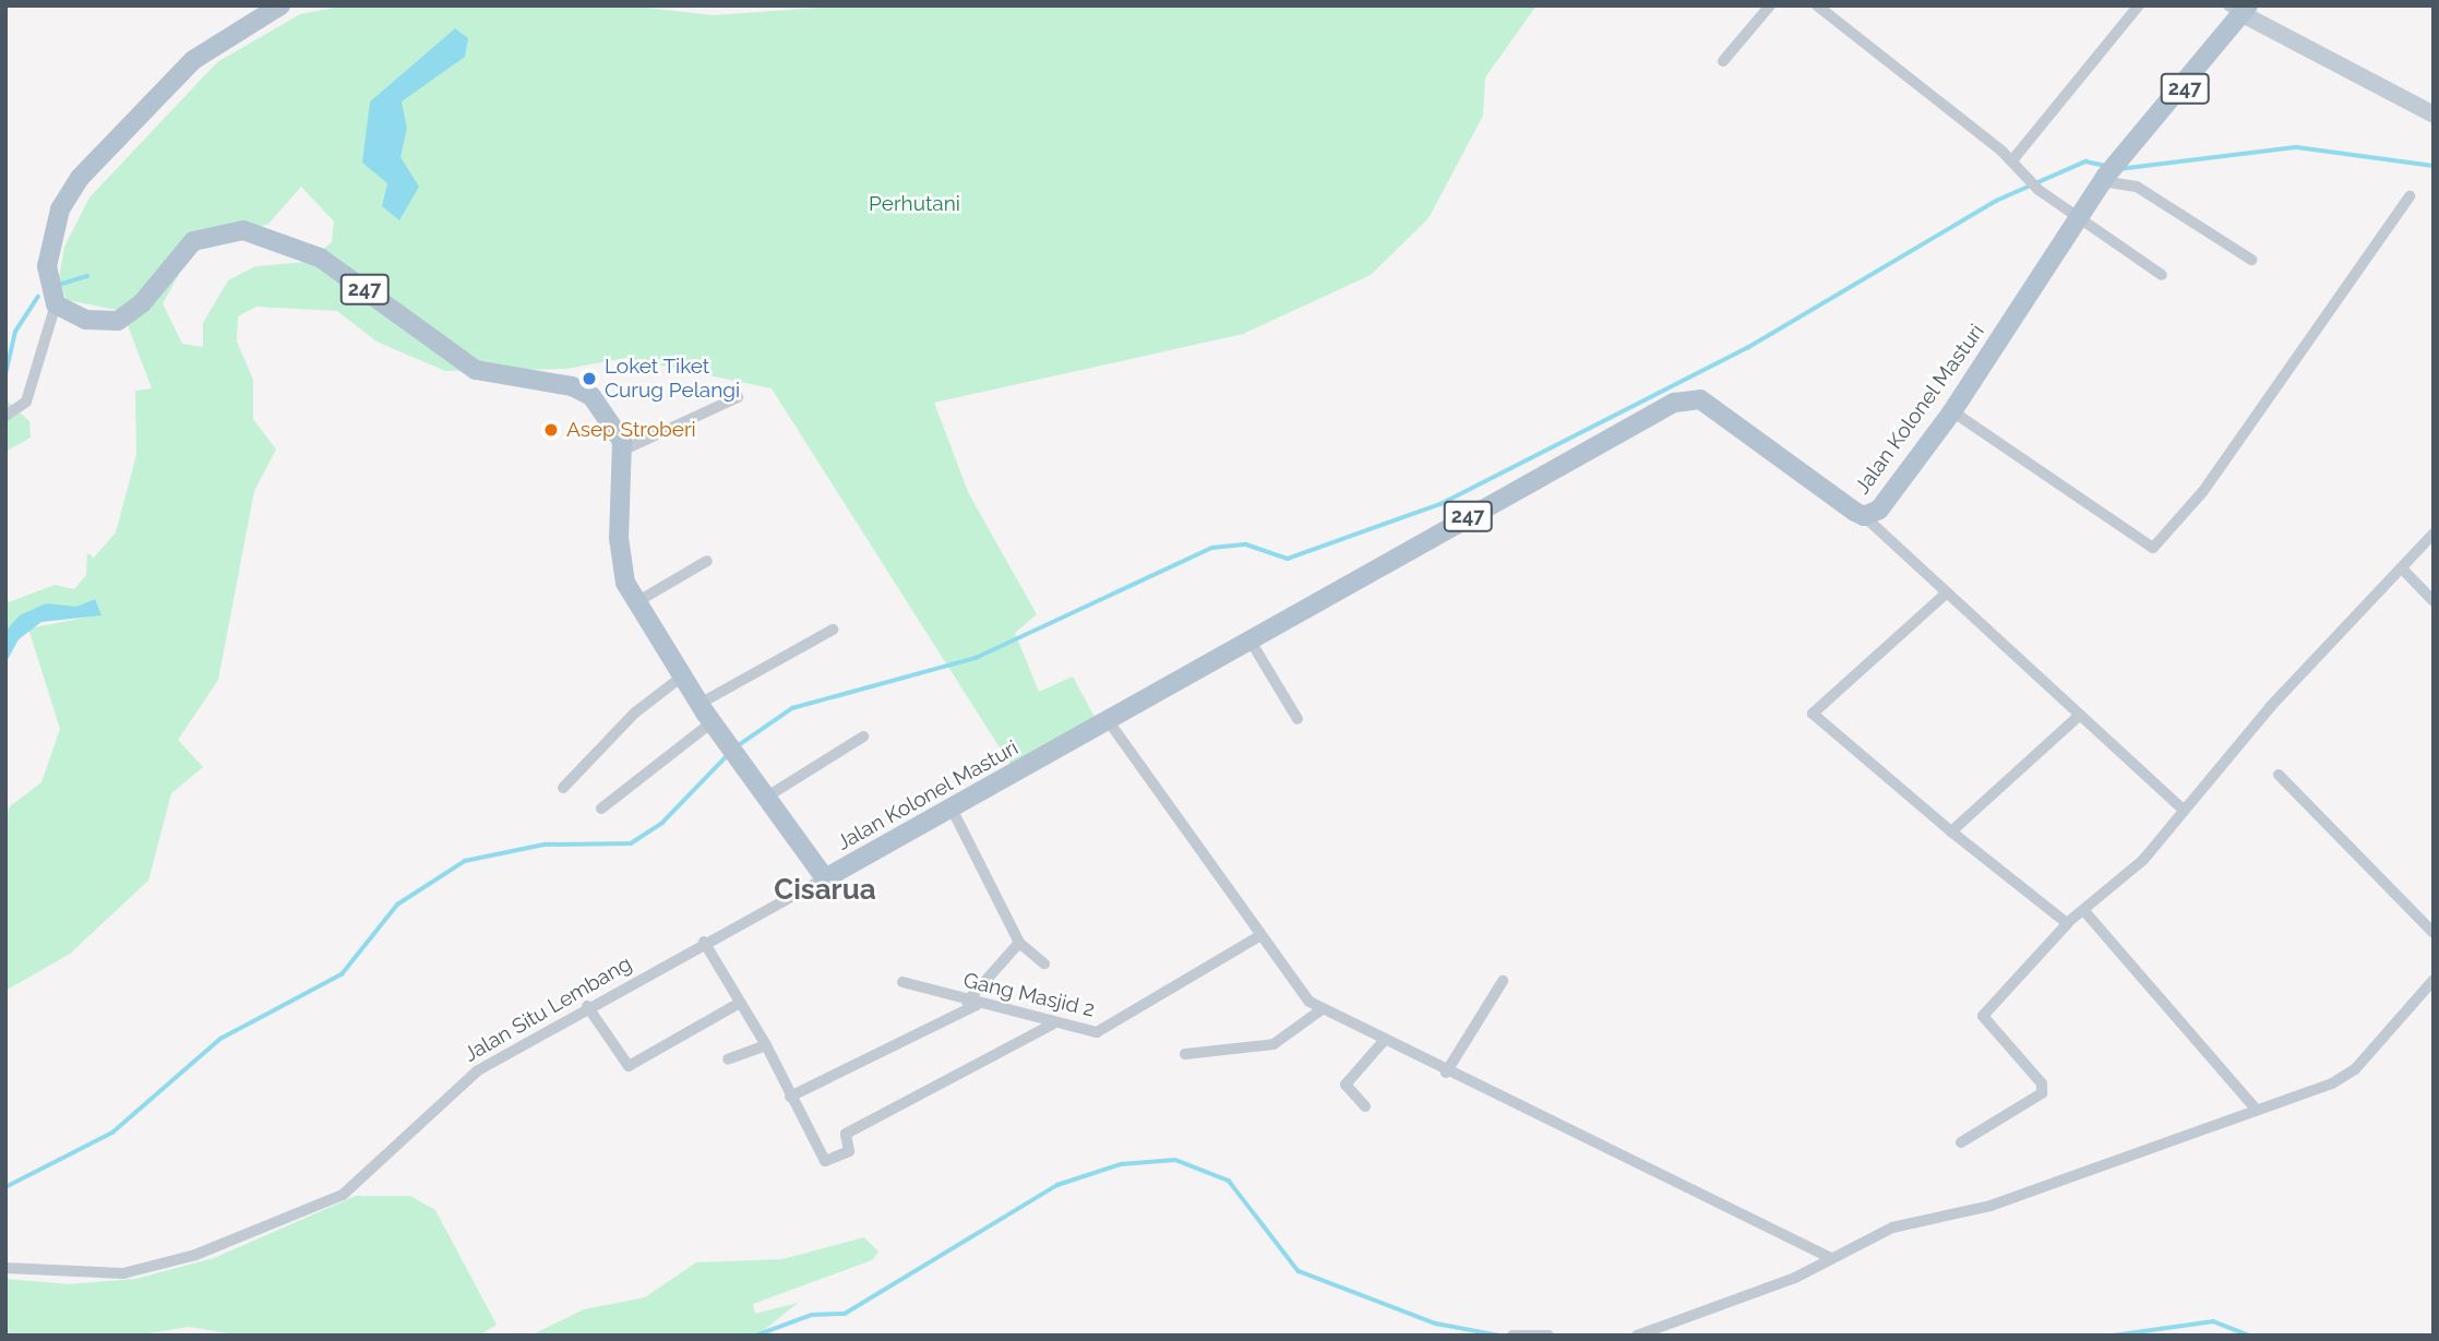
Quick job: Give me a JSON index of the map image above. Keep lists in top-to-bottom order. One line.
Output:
{"streets":{"main road":["247","Jalan Kolonel Masturi"],"street":["Gang Masjid 2","Jalan Situ Lembang"]},"crossings":[["Jalan Kolonel Masturi","Jalan Situ Lembang"]],"districts":["Cisarua"],"parks":["Perhutani"],"places":["Loket Tiket Curug Pelangi","Asep Stroberi"]}
